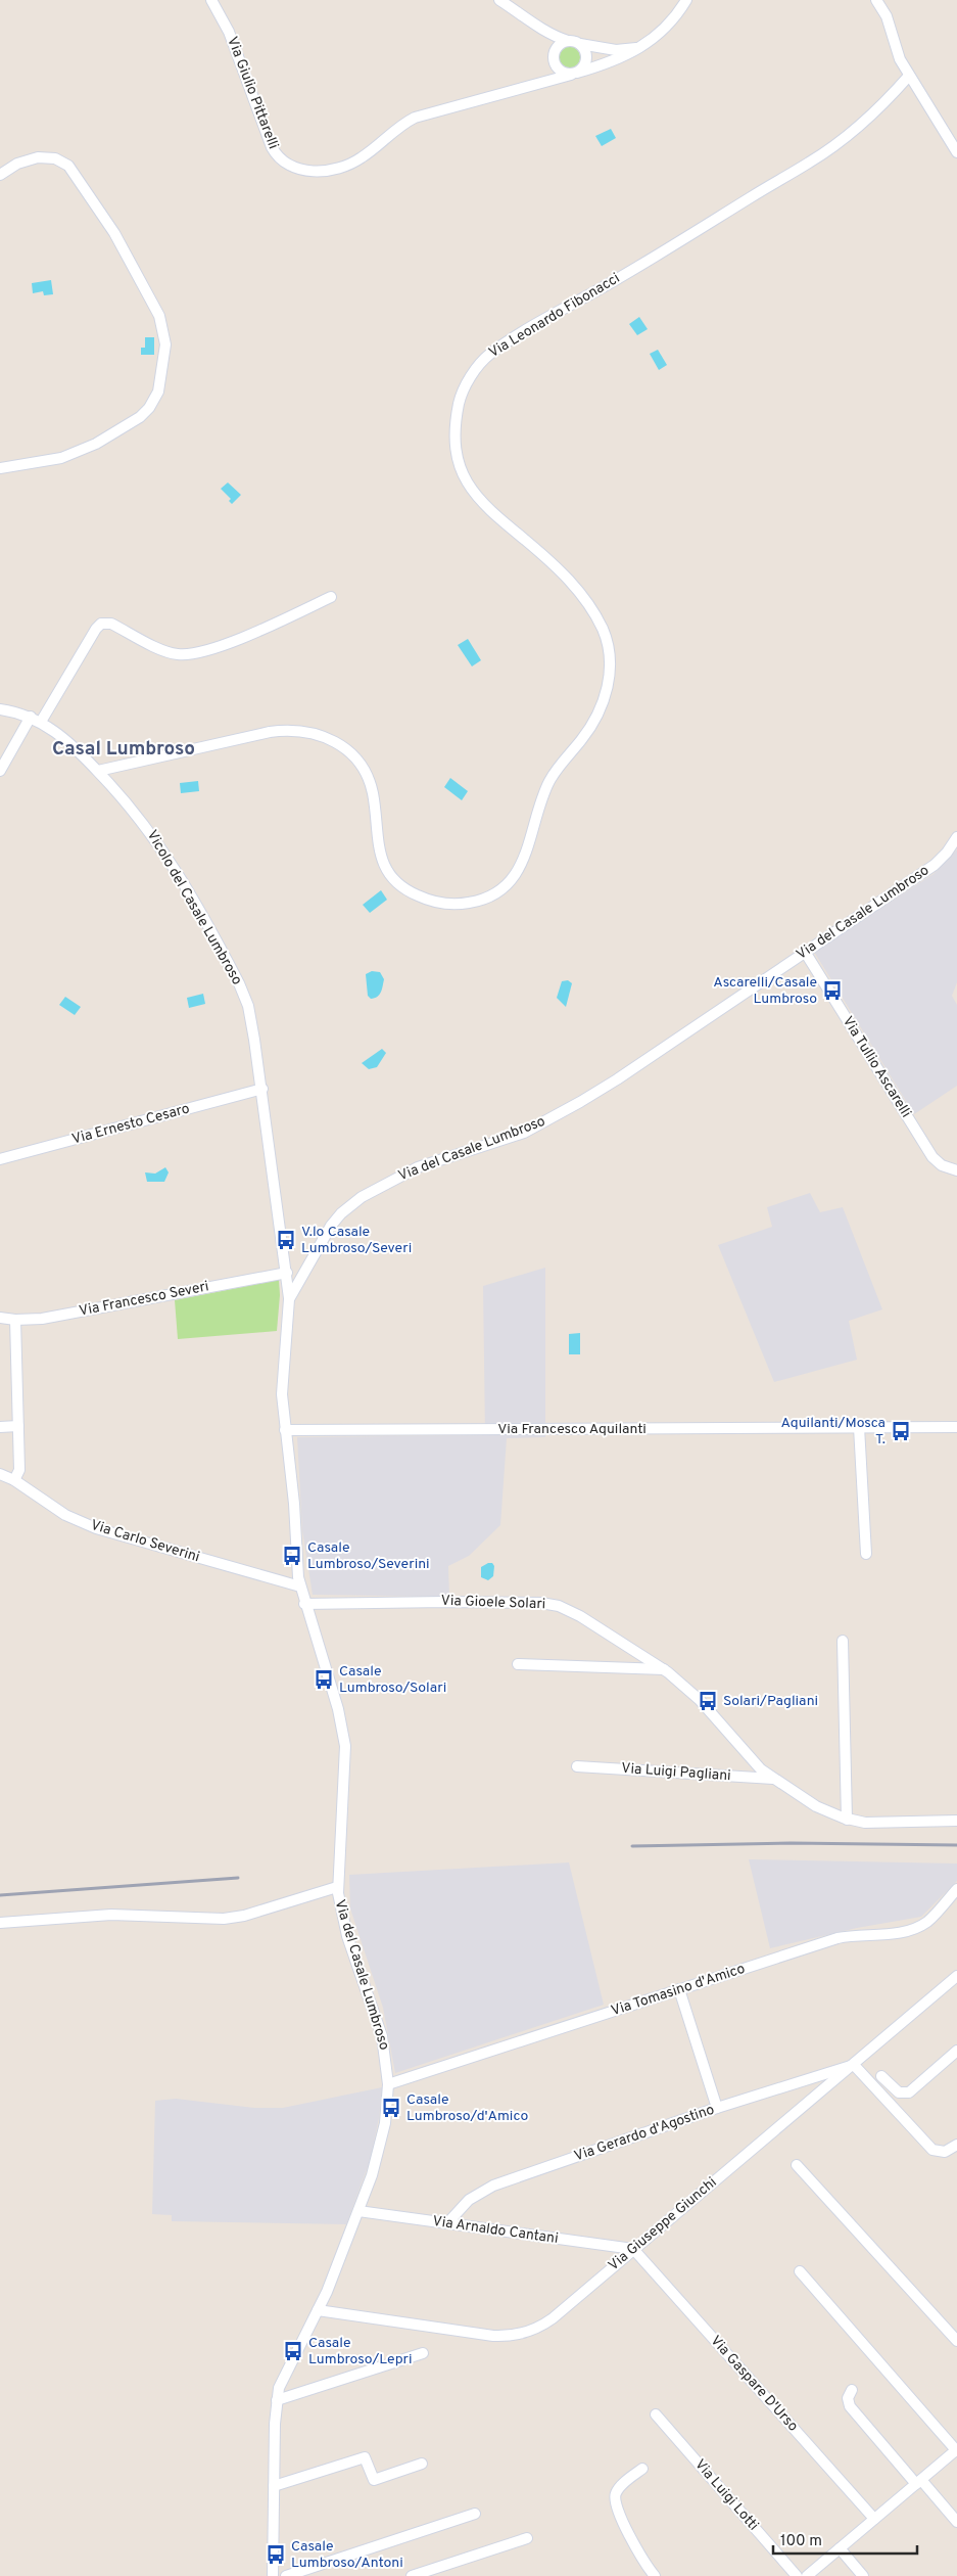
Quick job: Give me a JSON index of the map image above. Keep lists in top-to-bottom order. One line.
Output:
{"streets":{"street":["Via Giulio Pittarelli","Via Leonardo Fibonacci","Vicolo del Casale Lumbroso","Via del Casale Lumbroso","Via Tullio Ascarelli","Via Ernesto Cesaro","Via Francesco Severi","Via Francesco Aquilanti","Via Carlo Severini","Via Gioele Solari","Via Luigi Pagliani","Via Tomasino d'Amico","Via Gerardo d'Agostino","Via Giuseppe Giunchi","Via Arnaldo Cantani","Via Gaspare D'Urso","Via Luigi Lotti"]},"crossings":[["Via Leonardo Fibonacci","Vicolo del Casale Lumbroso"],["Vicolo del Casale Lumbroso","Via del Casale Lumbroso"],["Vicolo del Casale Lumbroso","Via Ernesto Cesaro"],["Vicolo del Casale Lumbroso","Via Francesco Severi"],["Via del Casale Lumbroso","Via Tullio Ascarelli"],["Via del Casale Lumbroso","Via Francesco Aquilanti"],["Via del Casale Lumbroso","Via Carlo Severini"],["Via del Casale Lumbroso","Via Gioele Solari"],["Via del Casale Lumbroso","Via Tomasino d'Amico"],["Via del Casale Lumbroso","Via Giuseppe Giunchi"],["Via del Casale Lumbroso","Via Arnaldo Cantani"],["Via Gioele Solari","Via Luigi Pagliani"],["Via Gerardo d'Agostino","Via Giuseppe Giunchi"],["Via Gerardo d'Agostino","Via Arnaldo Cantani"],["Via Giuseppe Giunchi","Via Arnaldo Cantani"],["Via Giuseppe Giunchi","Via Gaspare D'Urso"],["Via Arnaldo Cantani","Via Gaspare D'Urso"]],"districts":["Casal Lumbroso"],"places":{"bus stop":["Ascarelli/Casale Lumbroso","V.lo Casale Lumbroso/Severi","Aquilanti/Mosca T.","Casale Lumbroso/Severini","Casale Lumbroso/Solari","Solari/Pagliani","Casale Lumbroso/d'Amico","Casale Lumbroso/Lepri","Casale Lumbroso/Antoni"]},"scale_bar":"100 m"}
